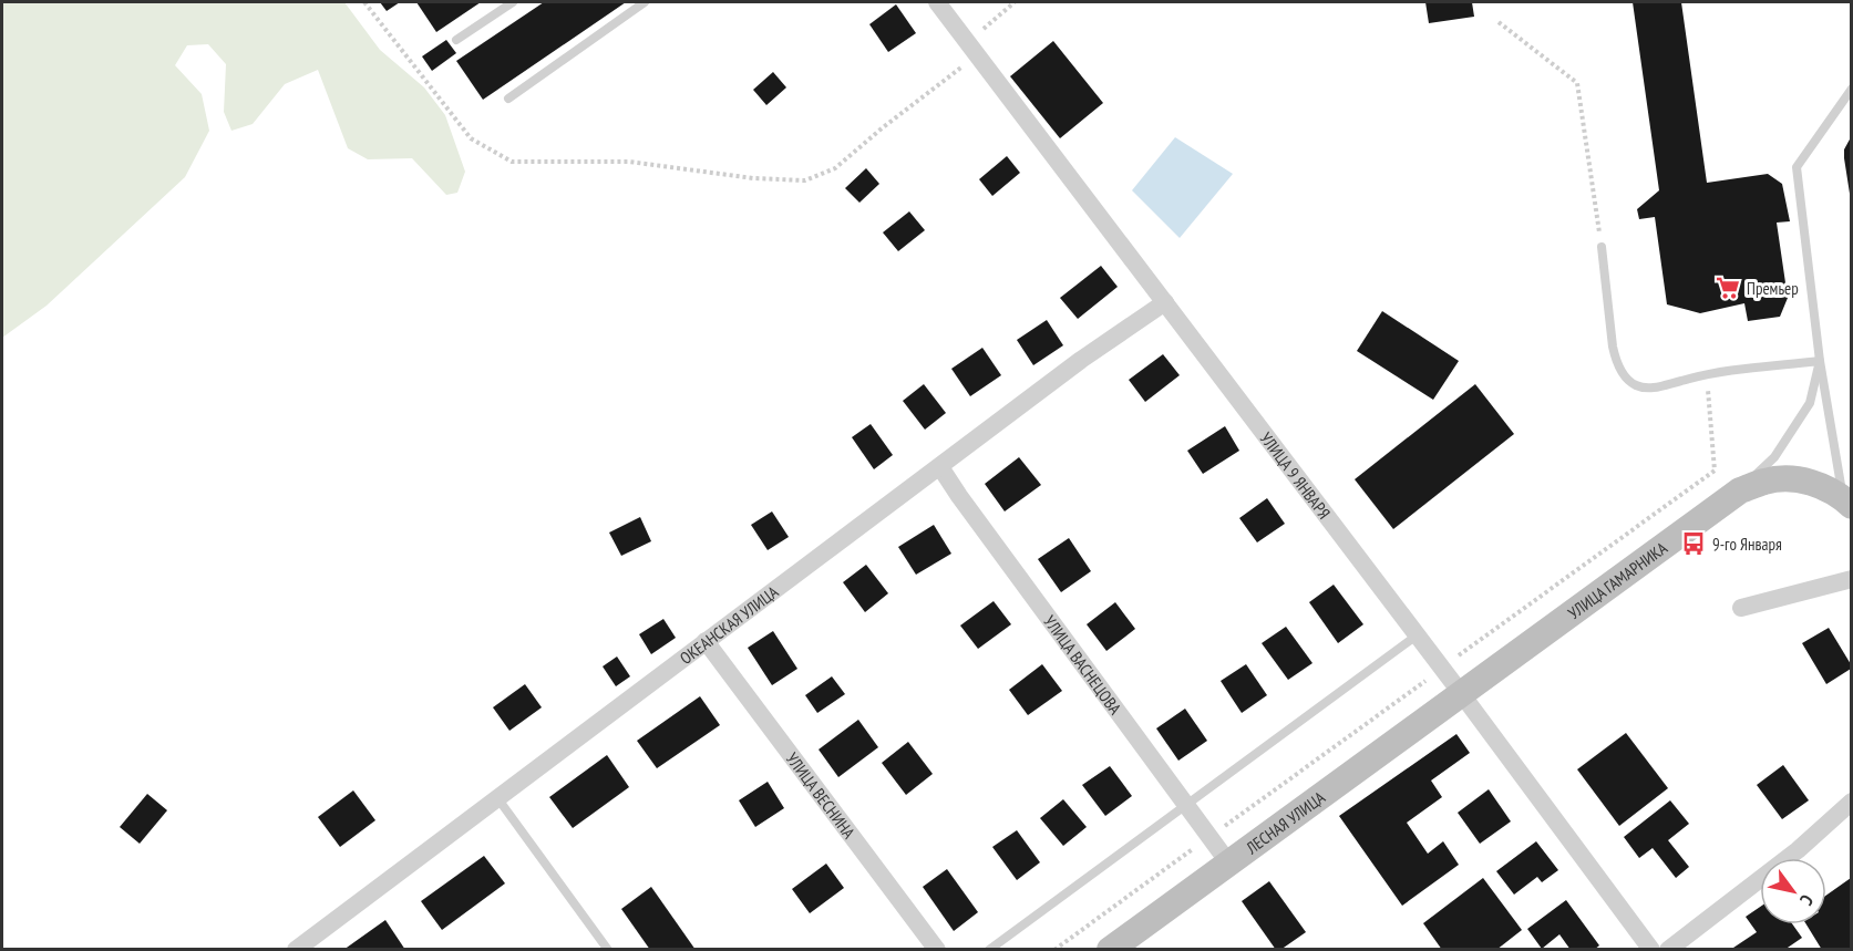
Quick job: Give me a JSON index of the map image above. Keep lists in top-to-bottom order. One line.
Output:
{"streets":{"street":["УЛИЦА 9 ЯНВАРЯ","УЛИЦА ГАМАРНИКА","ОКЕАНСКАЯ УЛИЦА","УЛИЦА ВАСНЕЦОВА","УЛИЦА ВЕСНИНА","ЛЕСНАЯ УЛИЦА"]},"crossings":[["УЛИЦА 9 ЯНВАРЯ","УЛИЦА ГАМАРНИКА"],["УЛИЦА 9 ЯНВАРЯ","ОКЕАНСКАЯ УЛИЦА"],["УЛИЦА 9 ЯНВАРЯ","ЛЕСНАЯ УЛИЦА"],["УЛИЦА ГАМАРНИКА","ЛЕСНАЯ УЛИЦА"],["ОКЕАНСКАЯ УЛИЦА","УЛИЦА ВАСНЕЦОВА"],["ОКЕАНСКАЯ УЛИЦА","УЛИЦА ВЕСНИНА"],["УЛИЦА ВАСНЕЦОВА","ЛЕСНАЯ УЛИЦА"]],"places":{"supermarket":["Премьер"],"bus stop":["9-го Января"]},"north":"bottom right"}
